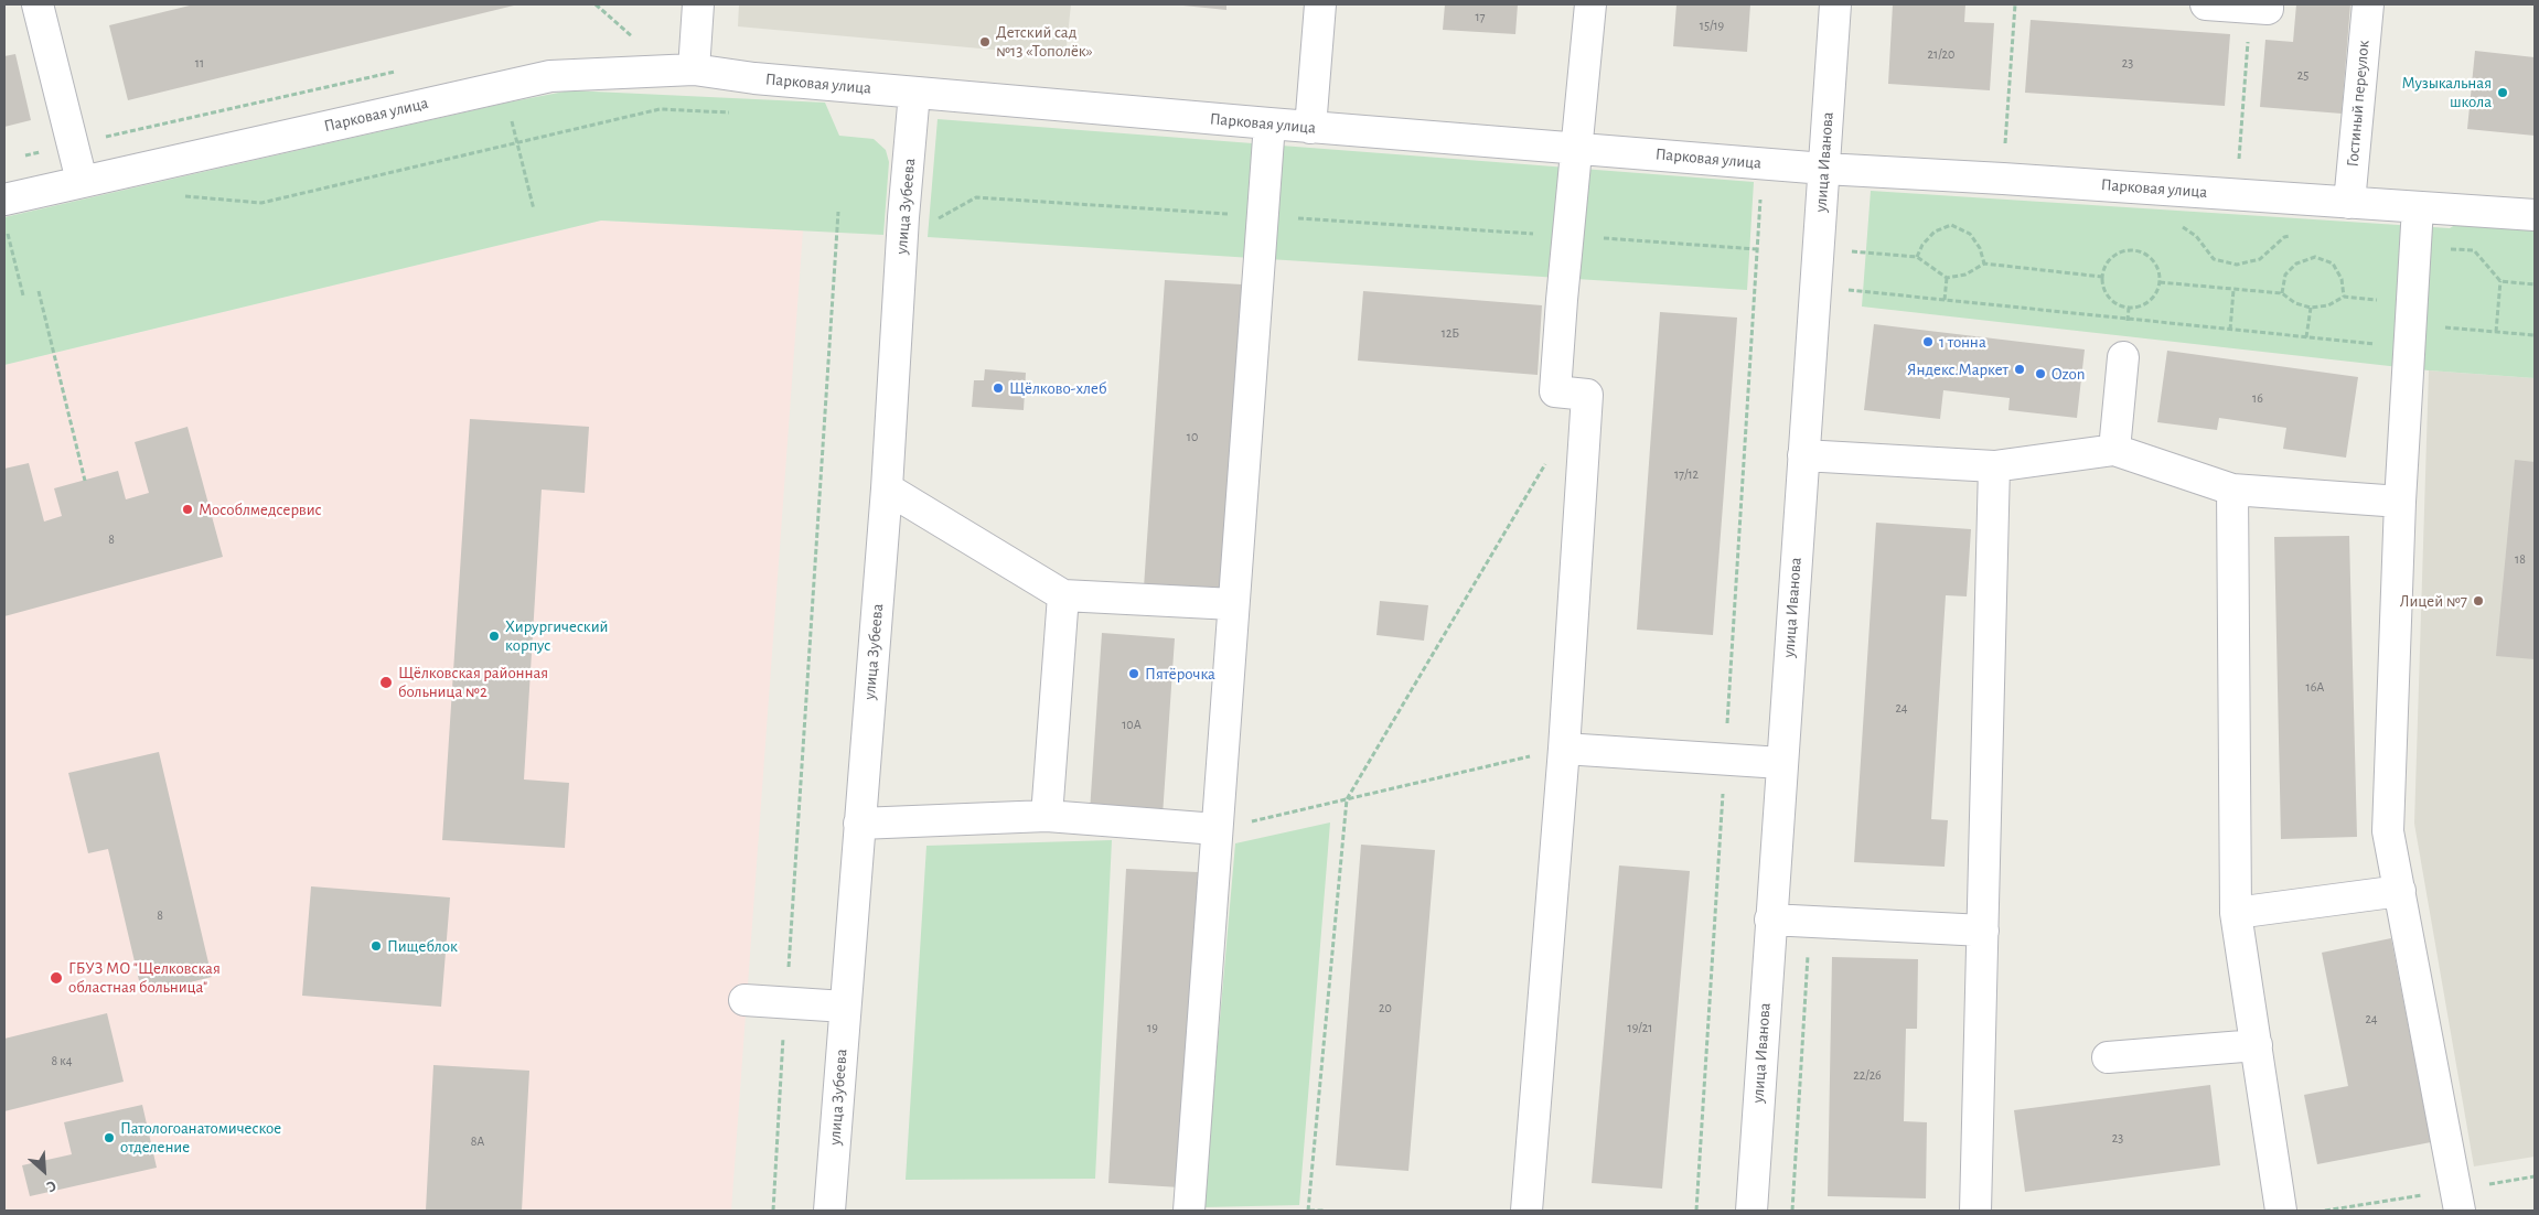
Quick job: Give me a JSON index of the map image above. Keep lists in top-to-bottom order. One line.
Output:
{"streets":{"street":["Парковая улица","Гостиный переулок","улица Иванова","улица Зубеева"]},"crossings":[["Парковая улица","Гостиный переулок"],["Парковая улица","улица Иванова"],["Парковая улица","улица Зубеева"]],"places":["Детский сад №13 «Тополёк»","Музыкальная школа","1 тонна","Яндекс.Маркет","Ozon","Щёлково-хлеб","Мособлмедсервис","Лицей №7","Хирургический корпус","Пятёрочка","Щёлковская районная больница №2","Пищеблок","ГБУЗ МО \"Щелковская областная больница\"","Патологоанатомическое отделение"],"house_numbers":["17","15/19","21/20","11","23","25","12Б","16","10","17/12","8","18","16А","24","10А","8","20","24","19","19/21","8 к4","22/26","23","8А"],"north":"bottom right"}
